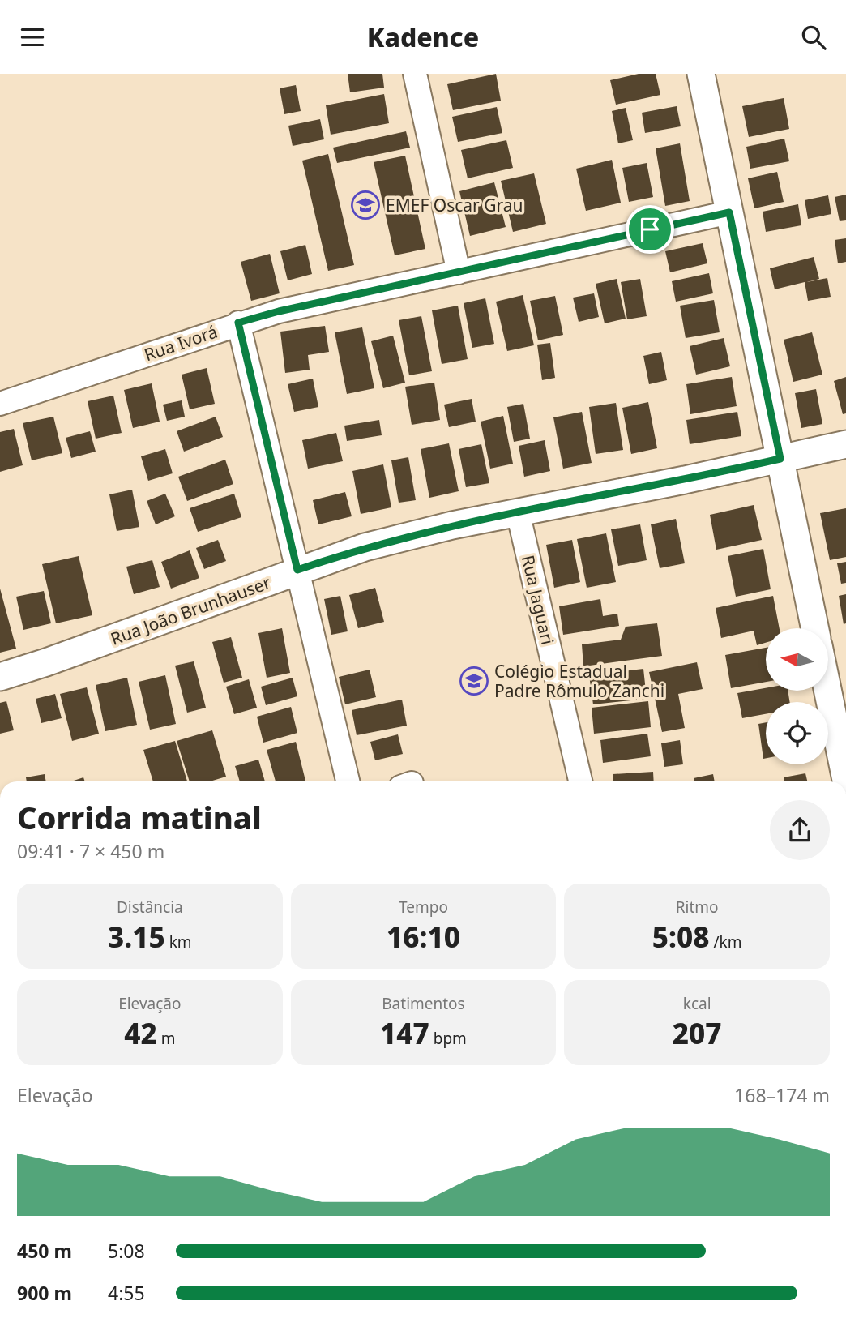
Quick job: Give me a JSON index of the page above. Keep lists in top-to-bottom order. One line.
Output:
{"streets":{"street":["Rua Ivorá","Rua Jaguari","Rua João Brunhauser"]},"crossings":[["Rua Jaguari","Rua João Brunhauser"]],"places":{"school or university":["EMEF Oscar Grau","Colégio Estadual Padre Rômulo Zanchi"]},"north":"left","page":{"header":"Kadence","heading":["Corrida matinal","09:41 · 7 × 450 m"],"stats":[["Distância","3.15 km"],["Tempo","16:10"],["Ritmo","5:08 /km"],["Elevação","42 m"],["Batimentos","147 bpm"],["kcal","207"]],"chart":["Elevação","168–174 m"],"list":[{"name":"450 m","note":"5:08"},{"name":"900 m","note":"4:55"}]}}
